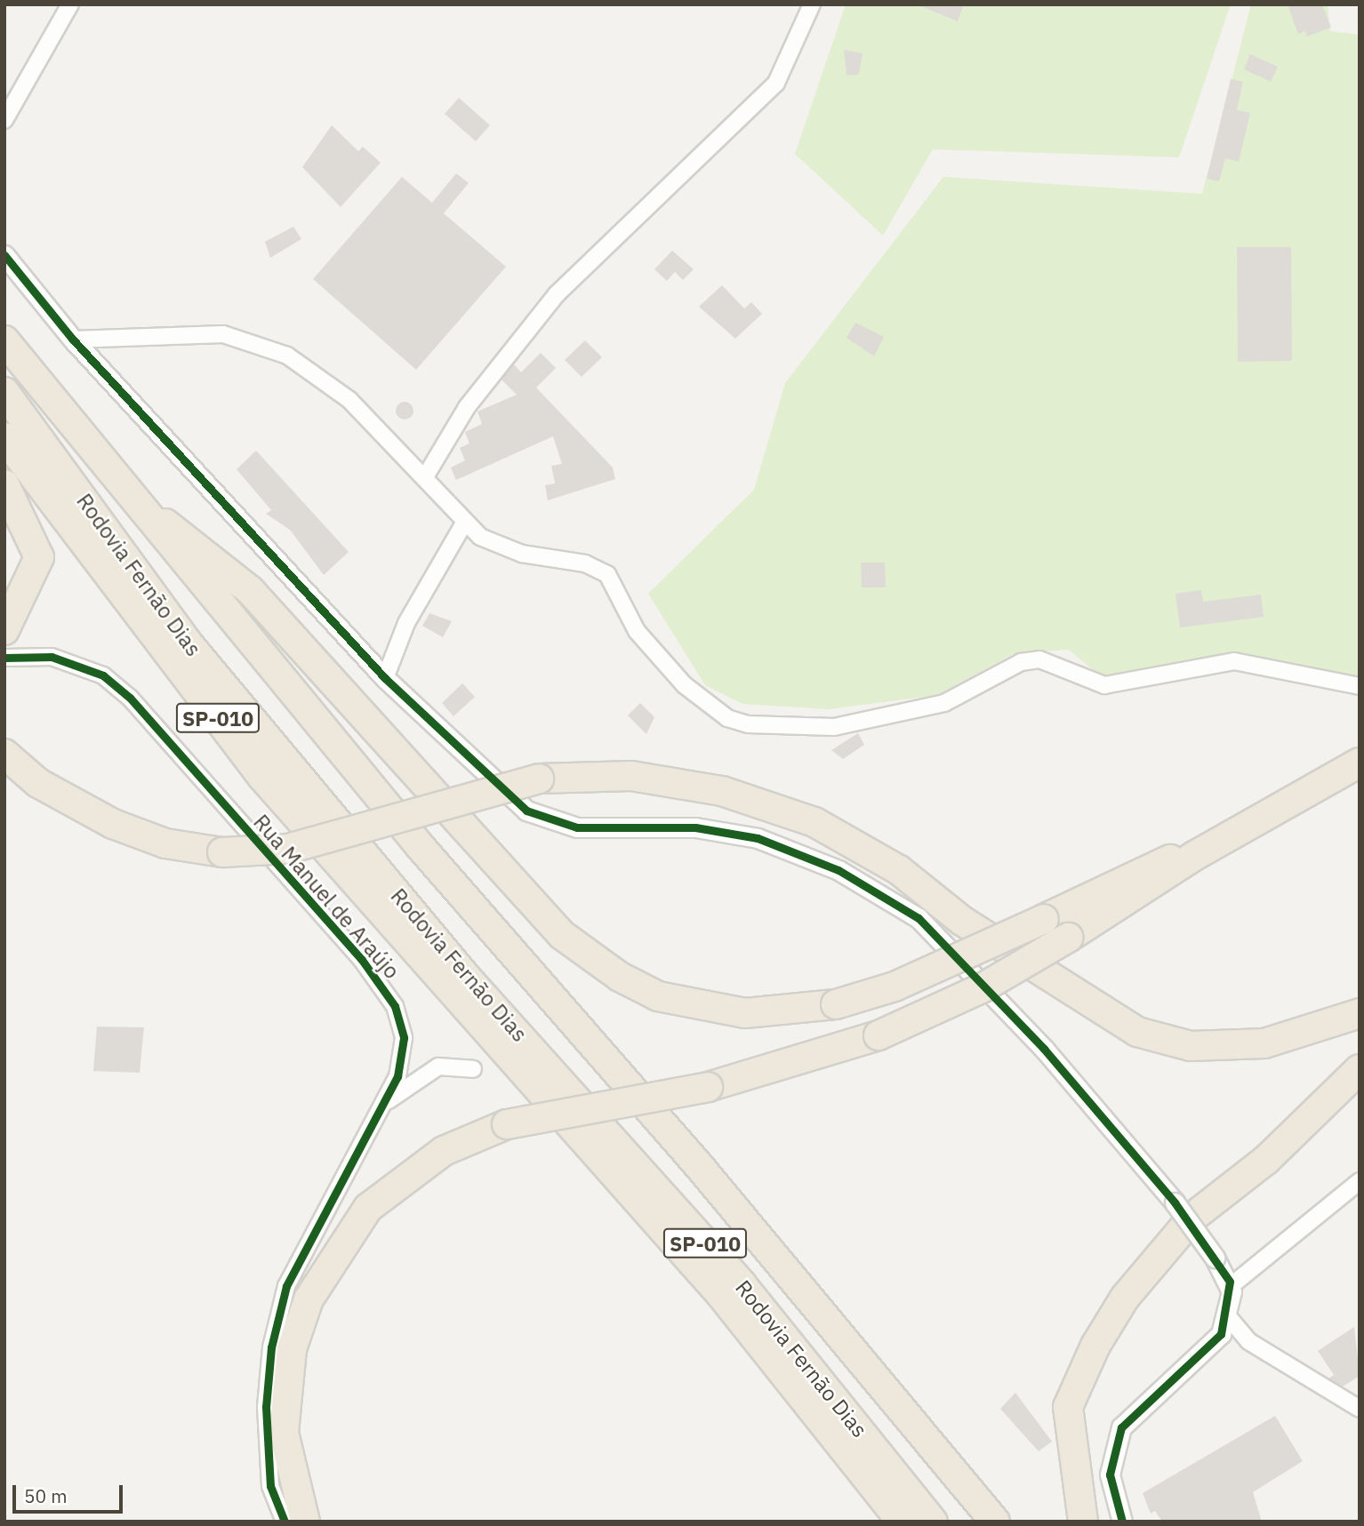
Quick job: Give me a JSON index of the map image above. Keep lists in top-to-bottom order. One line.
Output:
{"streets":{"highway":["Rodovia Fernão Dias","SP-010"],"street":["Rua Manuel de Araújo"]},"scale_bar":"50 m"}
